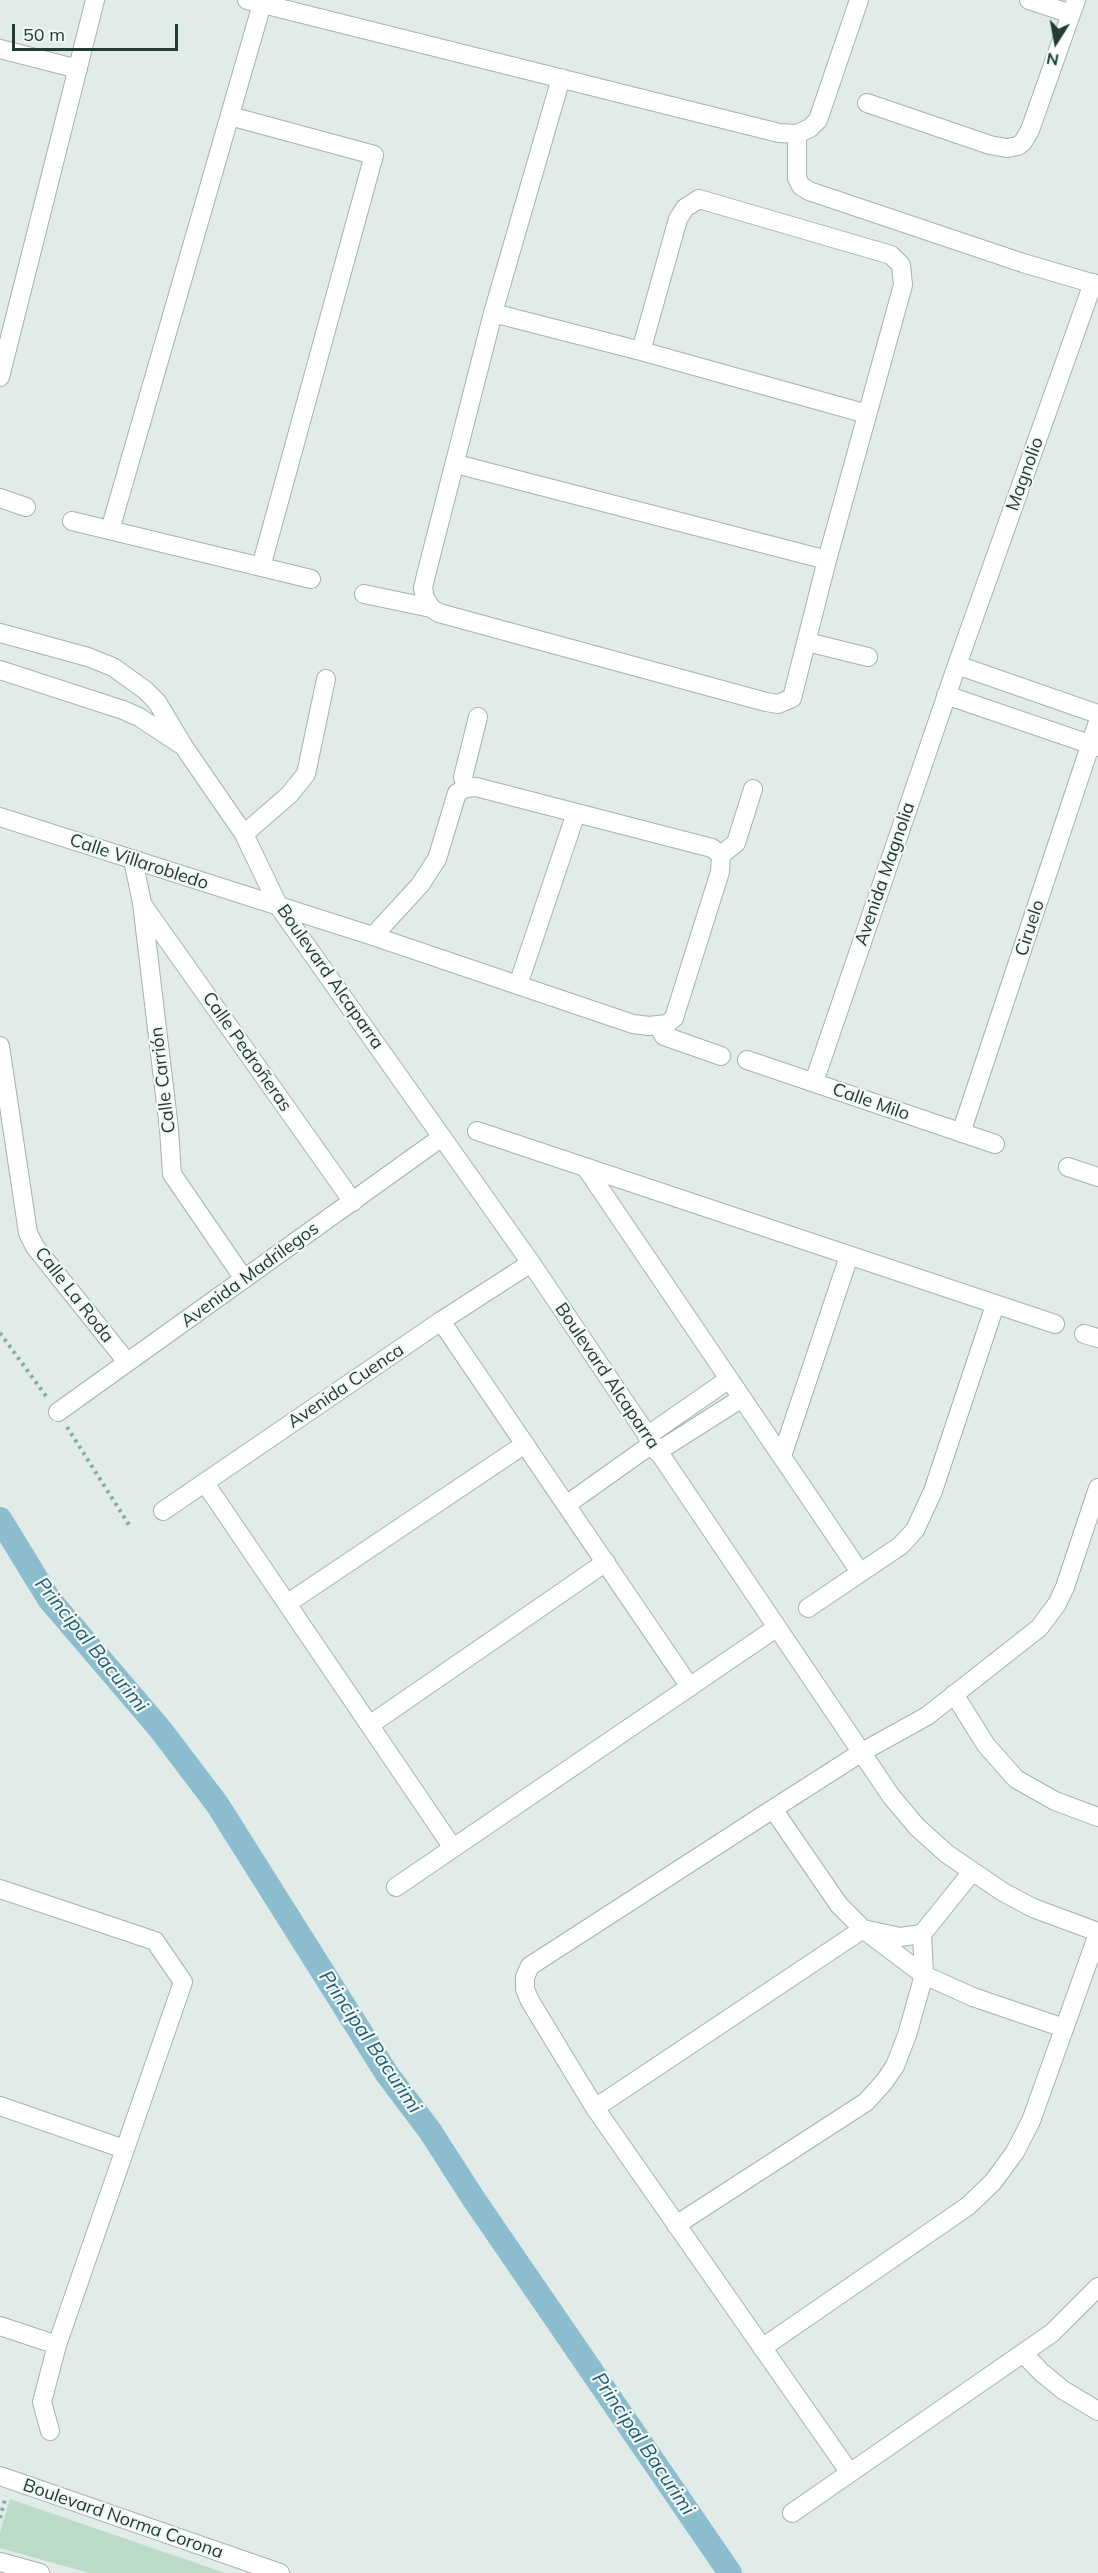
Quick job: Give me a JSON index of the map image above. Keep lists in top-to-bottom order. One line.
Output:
{"streets":{"street":["Magnolio","Calle Villarobledo","Avenida Magnolia","Ciruelo","Boulevard Alcaparra","Calle Pedroñeras","Calle Carrión","Calle Milo","Avenida Madrilegos","Calle La Roda","Avenida Cuenca","Boulevard Norma Corona"]},"crossings":[["Magnolio","Avenida Magnolia"],["Calle Villarobledo","Boulevard Alcaparra"],["Calle Villarobledo","Calle Carrión"],["Avenida Magnolia","Calle Milo"],["Ciruelo","Calle Milo"],["Boulevard Alcaparra","Avenida Madrilegos"],["Boulevard Alcaparra","Avenida Cuenca"],["Calle Pedroñeras","Calle Carrión"],["Calle Pedroñeras","Avenida Madrilegos"],["Calle Carrión","Avenida Madrilegos"],["Avenida Madrilegos","Calle La Roda"]],"water":["Principal Bacurimi"],"scale_bar":"50 m","north":"bottom"}
